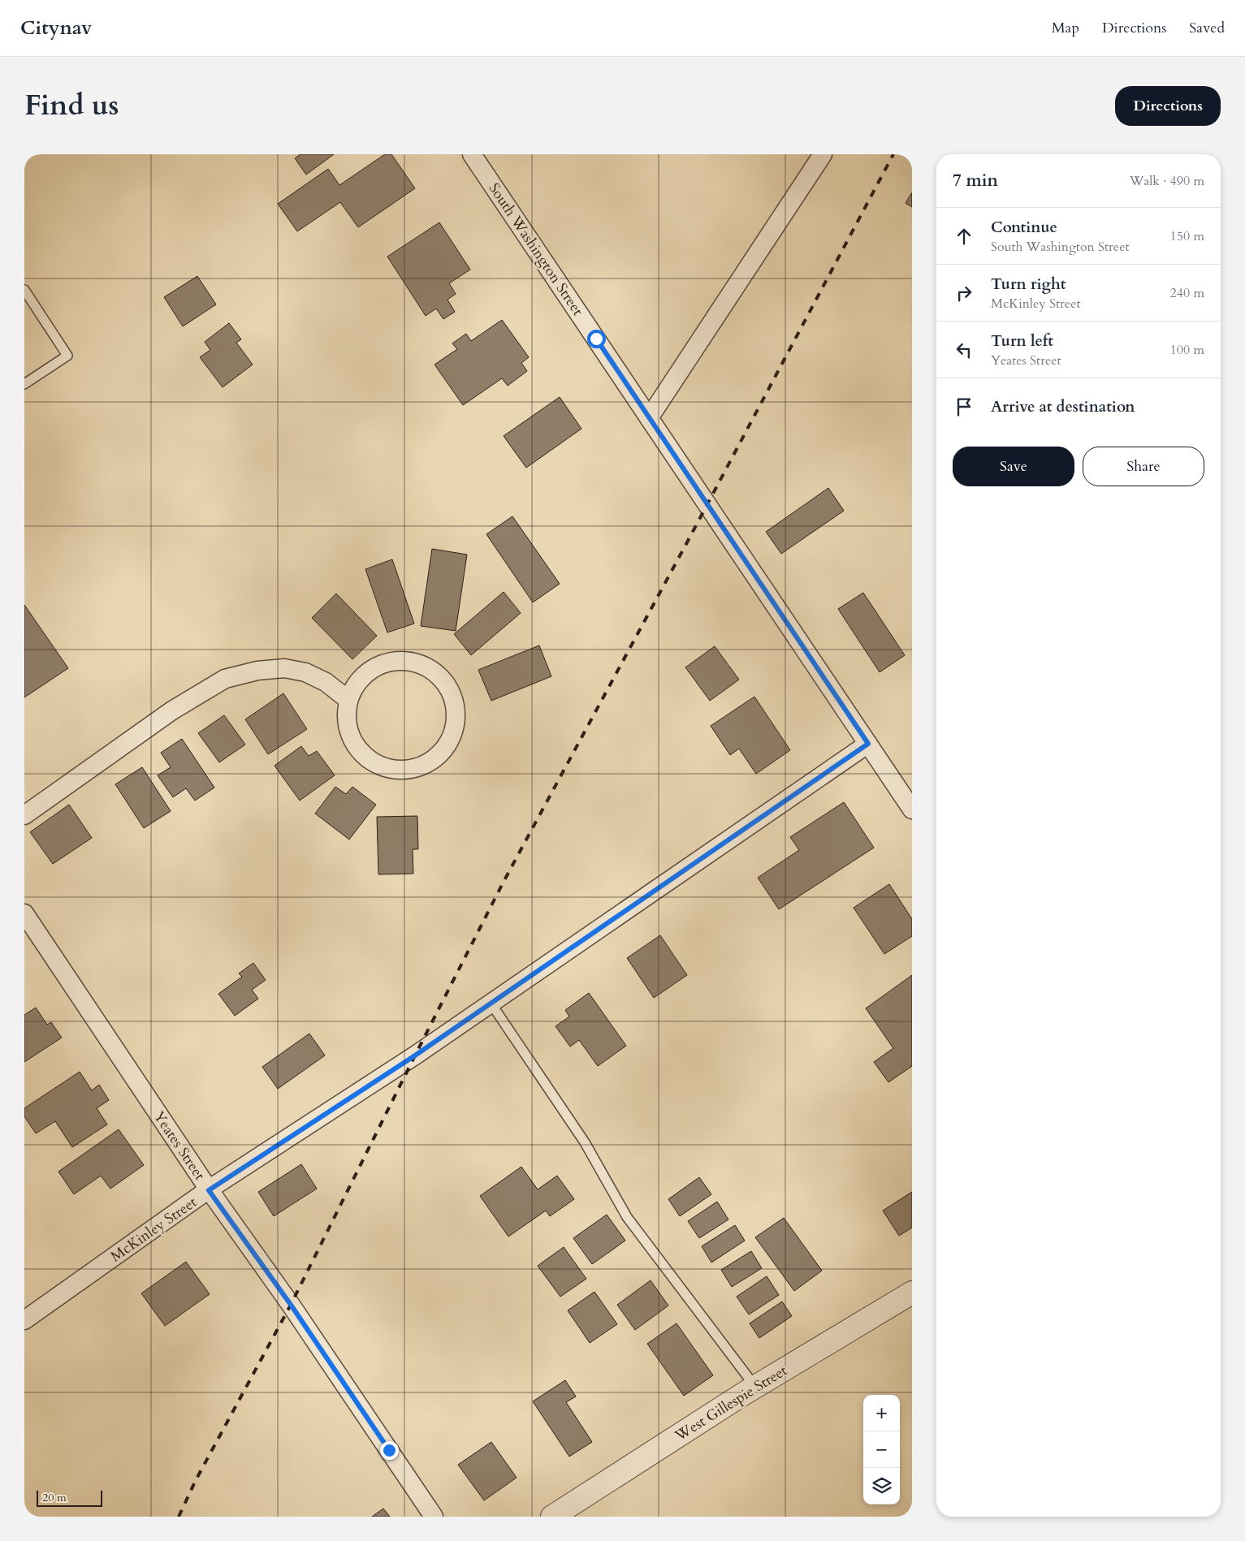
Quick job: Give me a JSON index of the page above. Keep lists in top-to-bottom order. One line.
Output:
{"streets":{"street":["South Washington Street","Yeates Street","McKinley Street","West Gillespie Street"]},"crossings":[["South Washington Street","McKinley Street"],["Yeates Street","McKinley Street"]],"scale_bar":"20 m","page":{"header":"Citynav","nav":["Map","Directions","Saved"],"title":"Find us","buttons":["Directions",["Save","Share"]],"heading":["7 min","Walk · 490 m"],"list":[["Continue","South Washington Street","150 m"],["Turn right","McKinley Street","240 m"],["Turn left","Yeates Street","100 m"],"Arrive at destination"],"map_buttons":["+","−"],"scale":"20 m"}}
